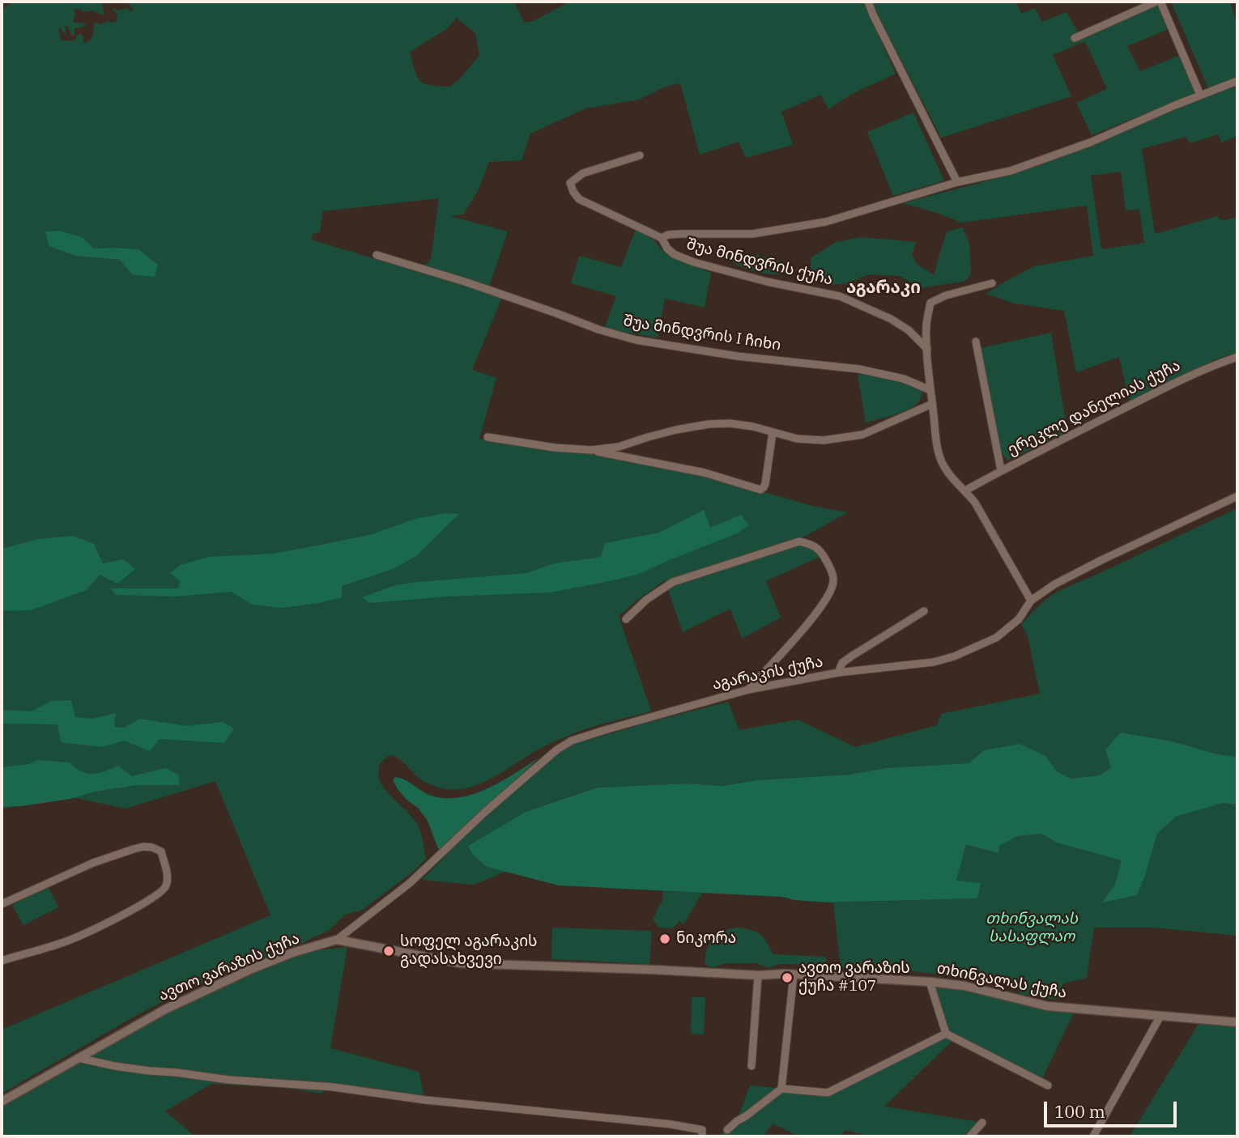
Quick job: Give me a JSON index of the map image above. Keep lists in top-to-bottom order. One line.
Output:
{"streets":{"street":["შუა მინდვრის ქუჩა","შუა მინდვრის I ჩიხი","ერეკლე დანელიას ქუჩა","აგარაკის ქუჩა","ავთო ვარაზის ქუჩა","თხინვალას ქუჩა"]},"crossings":[["აგარაკის ქუჩა","ავთო ვარაზის ქუჩა"],["ავთო ვარაზის ქუჩა","თხინვალას ქუჩა"]],"districts":["აგარაკი"],"parks":["თხინვალას სასაფლაო"],"places":["ნიკორა","სოფელ აგარაკის გადასახვევი","ავთო ვარაზის ქუჩა #107"],"scale_bar":"100 m"}
